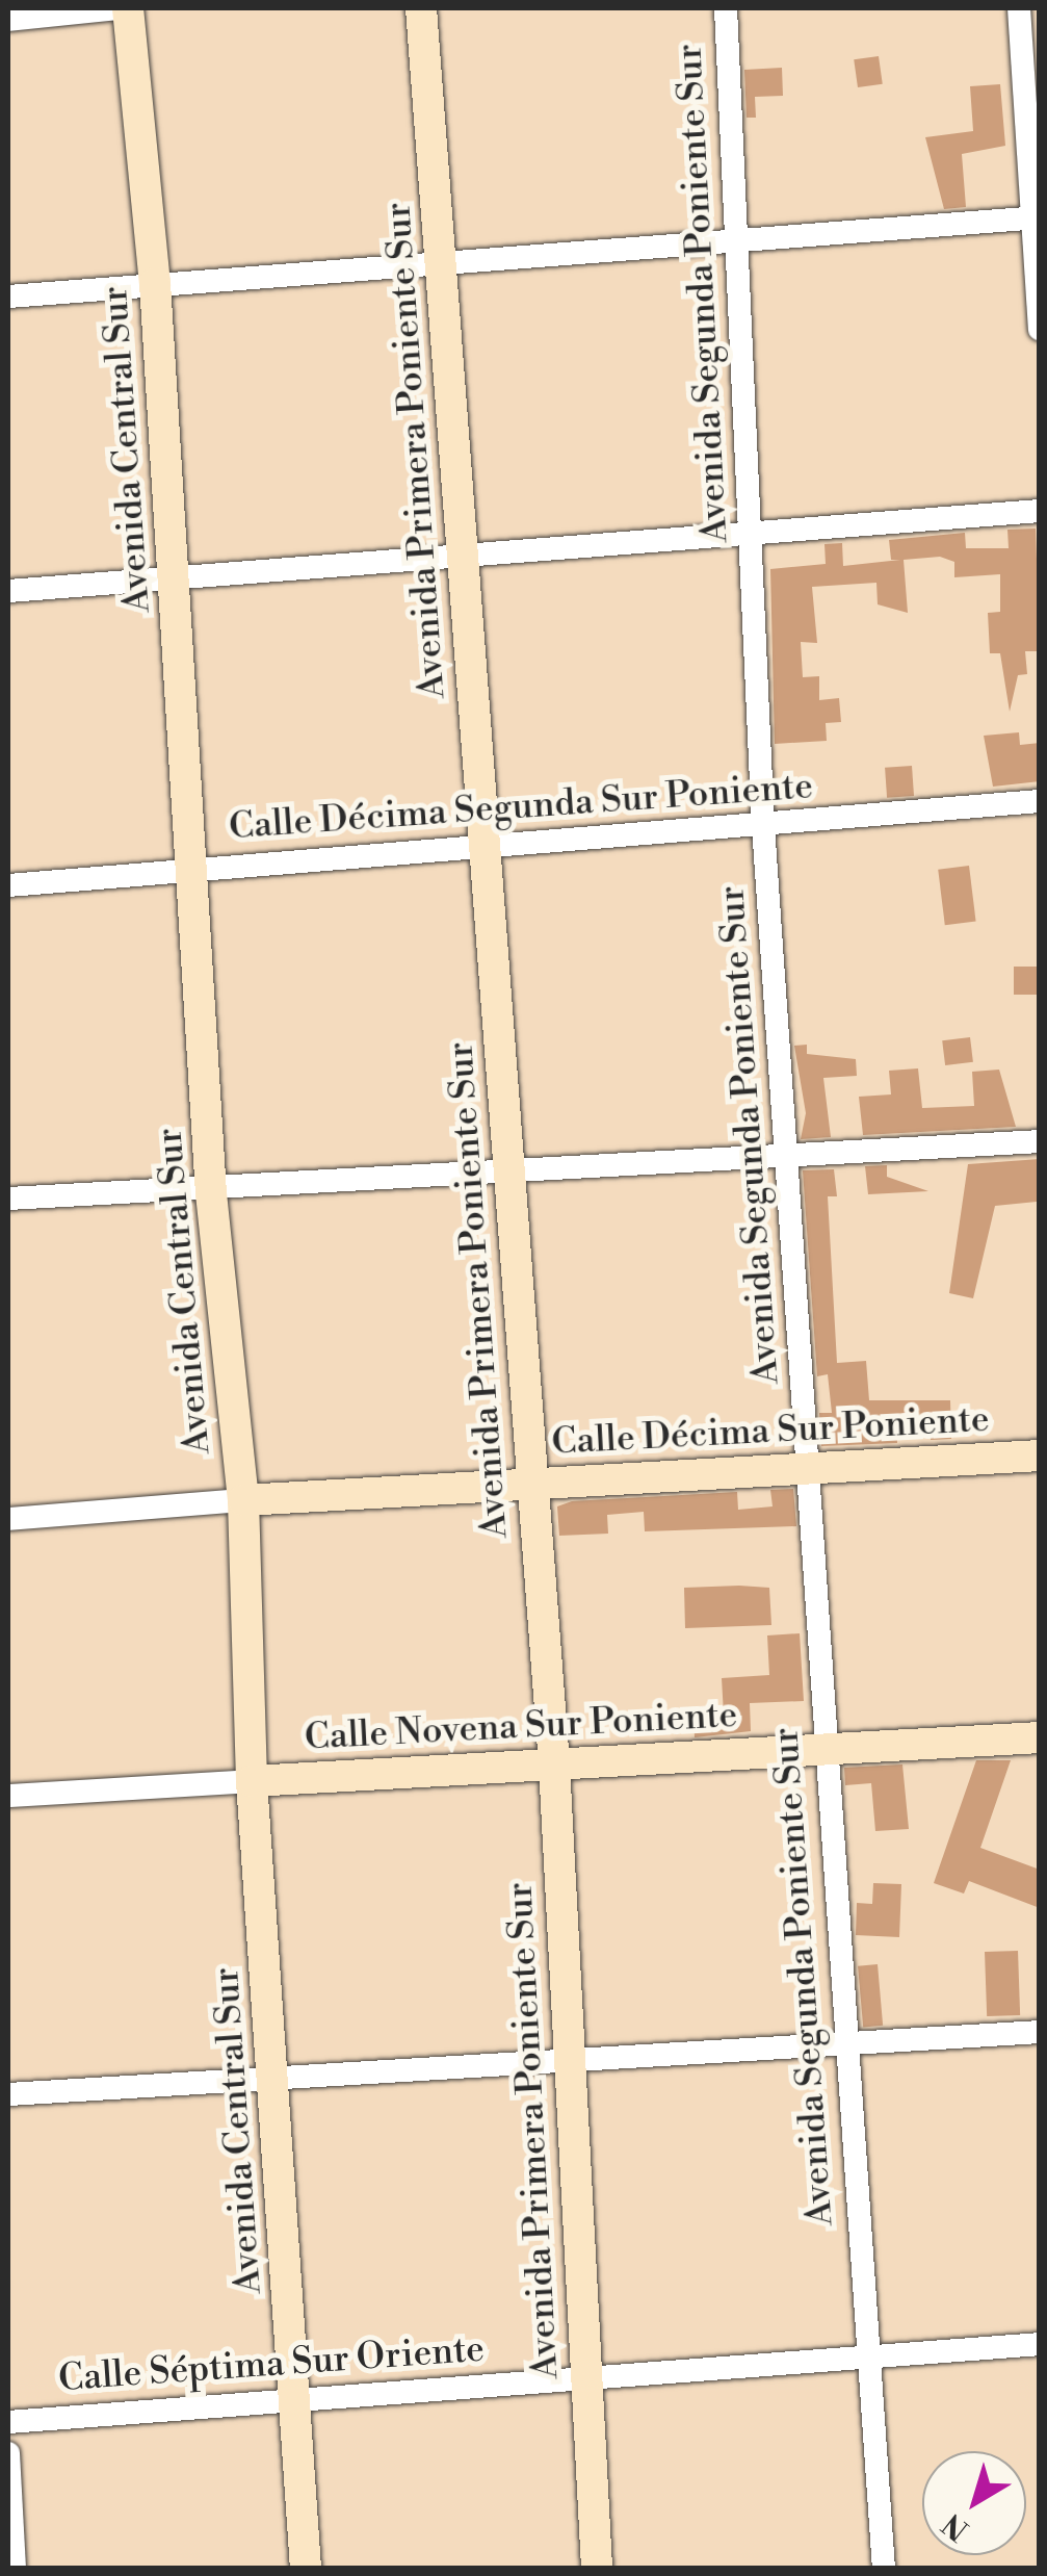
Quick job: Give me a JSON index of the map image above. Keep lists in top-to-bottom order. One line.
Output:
{"streets":{"street":["Avenida Segunda Poniente Sur","Avenida Central Sur","Avenida Primera Poniente Sur","Calle Décima Segunda Sur Poniente","Calle Décima Sur Poniente","Calle Novena Sur Poniente","Calle Séptima Sur Oriente"]},"crossings":[["Avenida Segunda Poniente Sur","Calle Décima Segunda Sur Poniente"],["Avenida Segunda Poniente Sur","Calle Décima Sur Poniente"],["Avenida Segunda Poniente Sur","Calle Novena Sur Poniente"],["Avenida Segunda Poniente Sur","Calle Séptima Sur Oriente"],["Avenida Central Sur","Calle Décima Segunda Sur Poniente"],["Avenida Central Sur","Calle Décima Sur Poniente"],["Avenida Central Sur","Calle Novena Sur Poniente"],["Avenida Central Sur","Calle Séptima Sur Oriente"],["Avenida Primera Poniente Sur","Calle Décima Segunda Sur Poniente"],["Avenida Primera Poniente Sur","Calle Décima Sur Poniente"],["Avenida Primera Poniente Sur","Calle Novena Sur Poniente"],["Avenida Primera Poniente Sur","Calle Séptima Sur Oriente"]],"north":"bottom left"}
